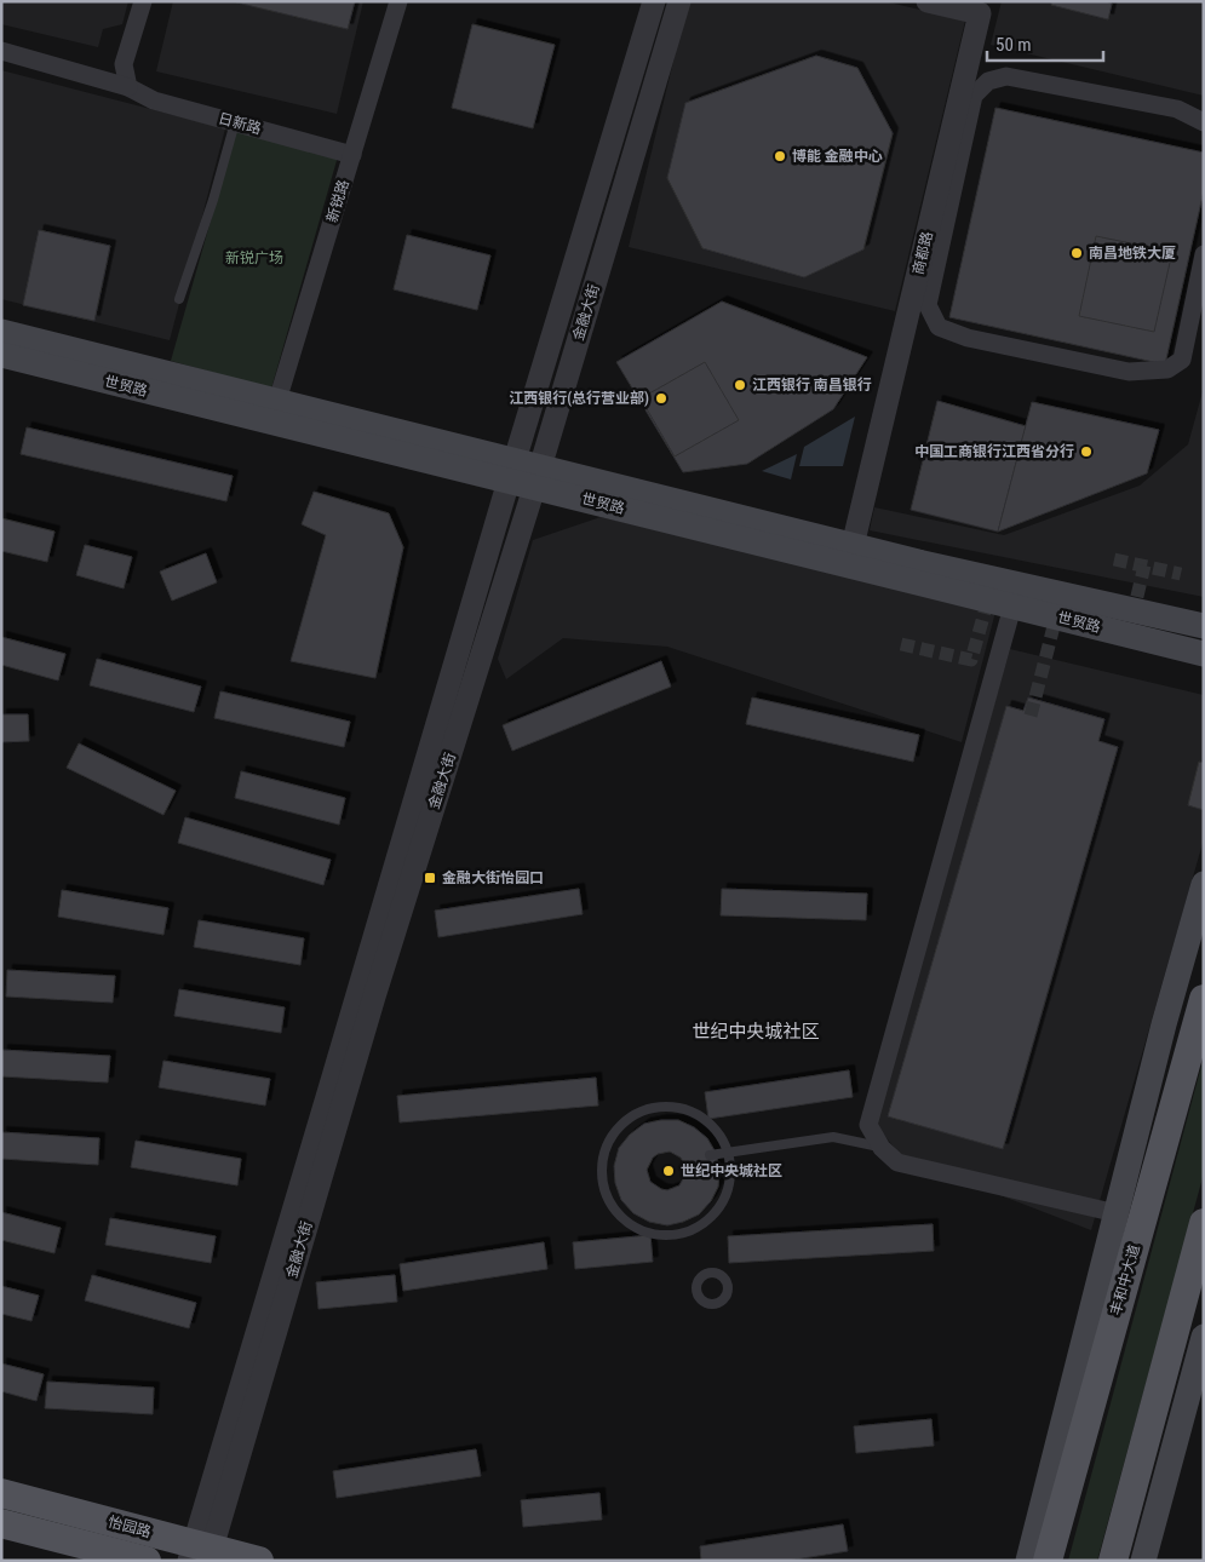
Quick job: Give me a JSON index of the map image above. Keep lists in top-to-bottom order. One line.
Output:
{"streets":{"main road":["世贸路","丰和中大道","怡园路"],"street":["日新路","新锐路","商都路","金融大街"]},"crossings":[["日新路","新锐路"],["新锐路","世贸路"],["商都路","世贸路"],["金融大街","世贸路"],["金融大街","怡园路"]],"districts":["世纪中央城社区"],"parks":["新锐广场"],"places":{"other":["博能 金融中心","南昌地铁大厦","江西银行 南昌银行","江西银行(总行营业部)","中国工商银行江西省分行","世纪中央城社区"],"transit":["金融大街怡园口"]},"scale_bar":"50 m"}
